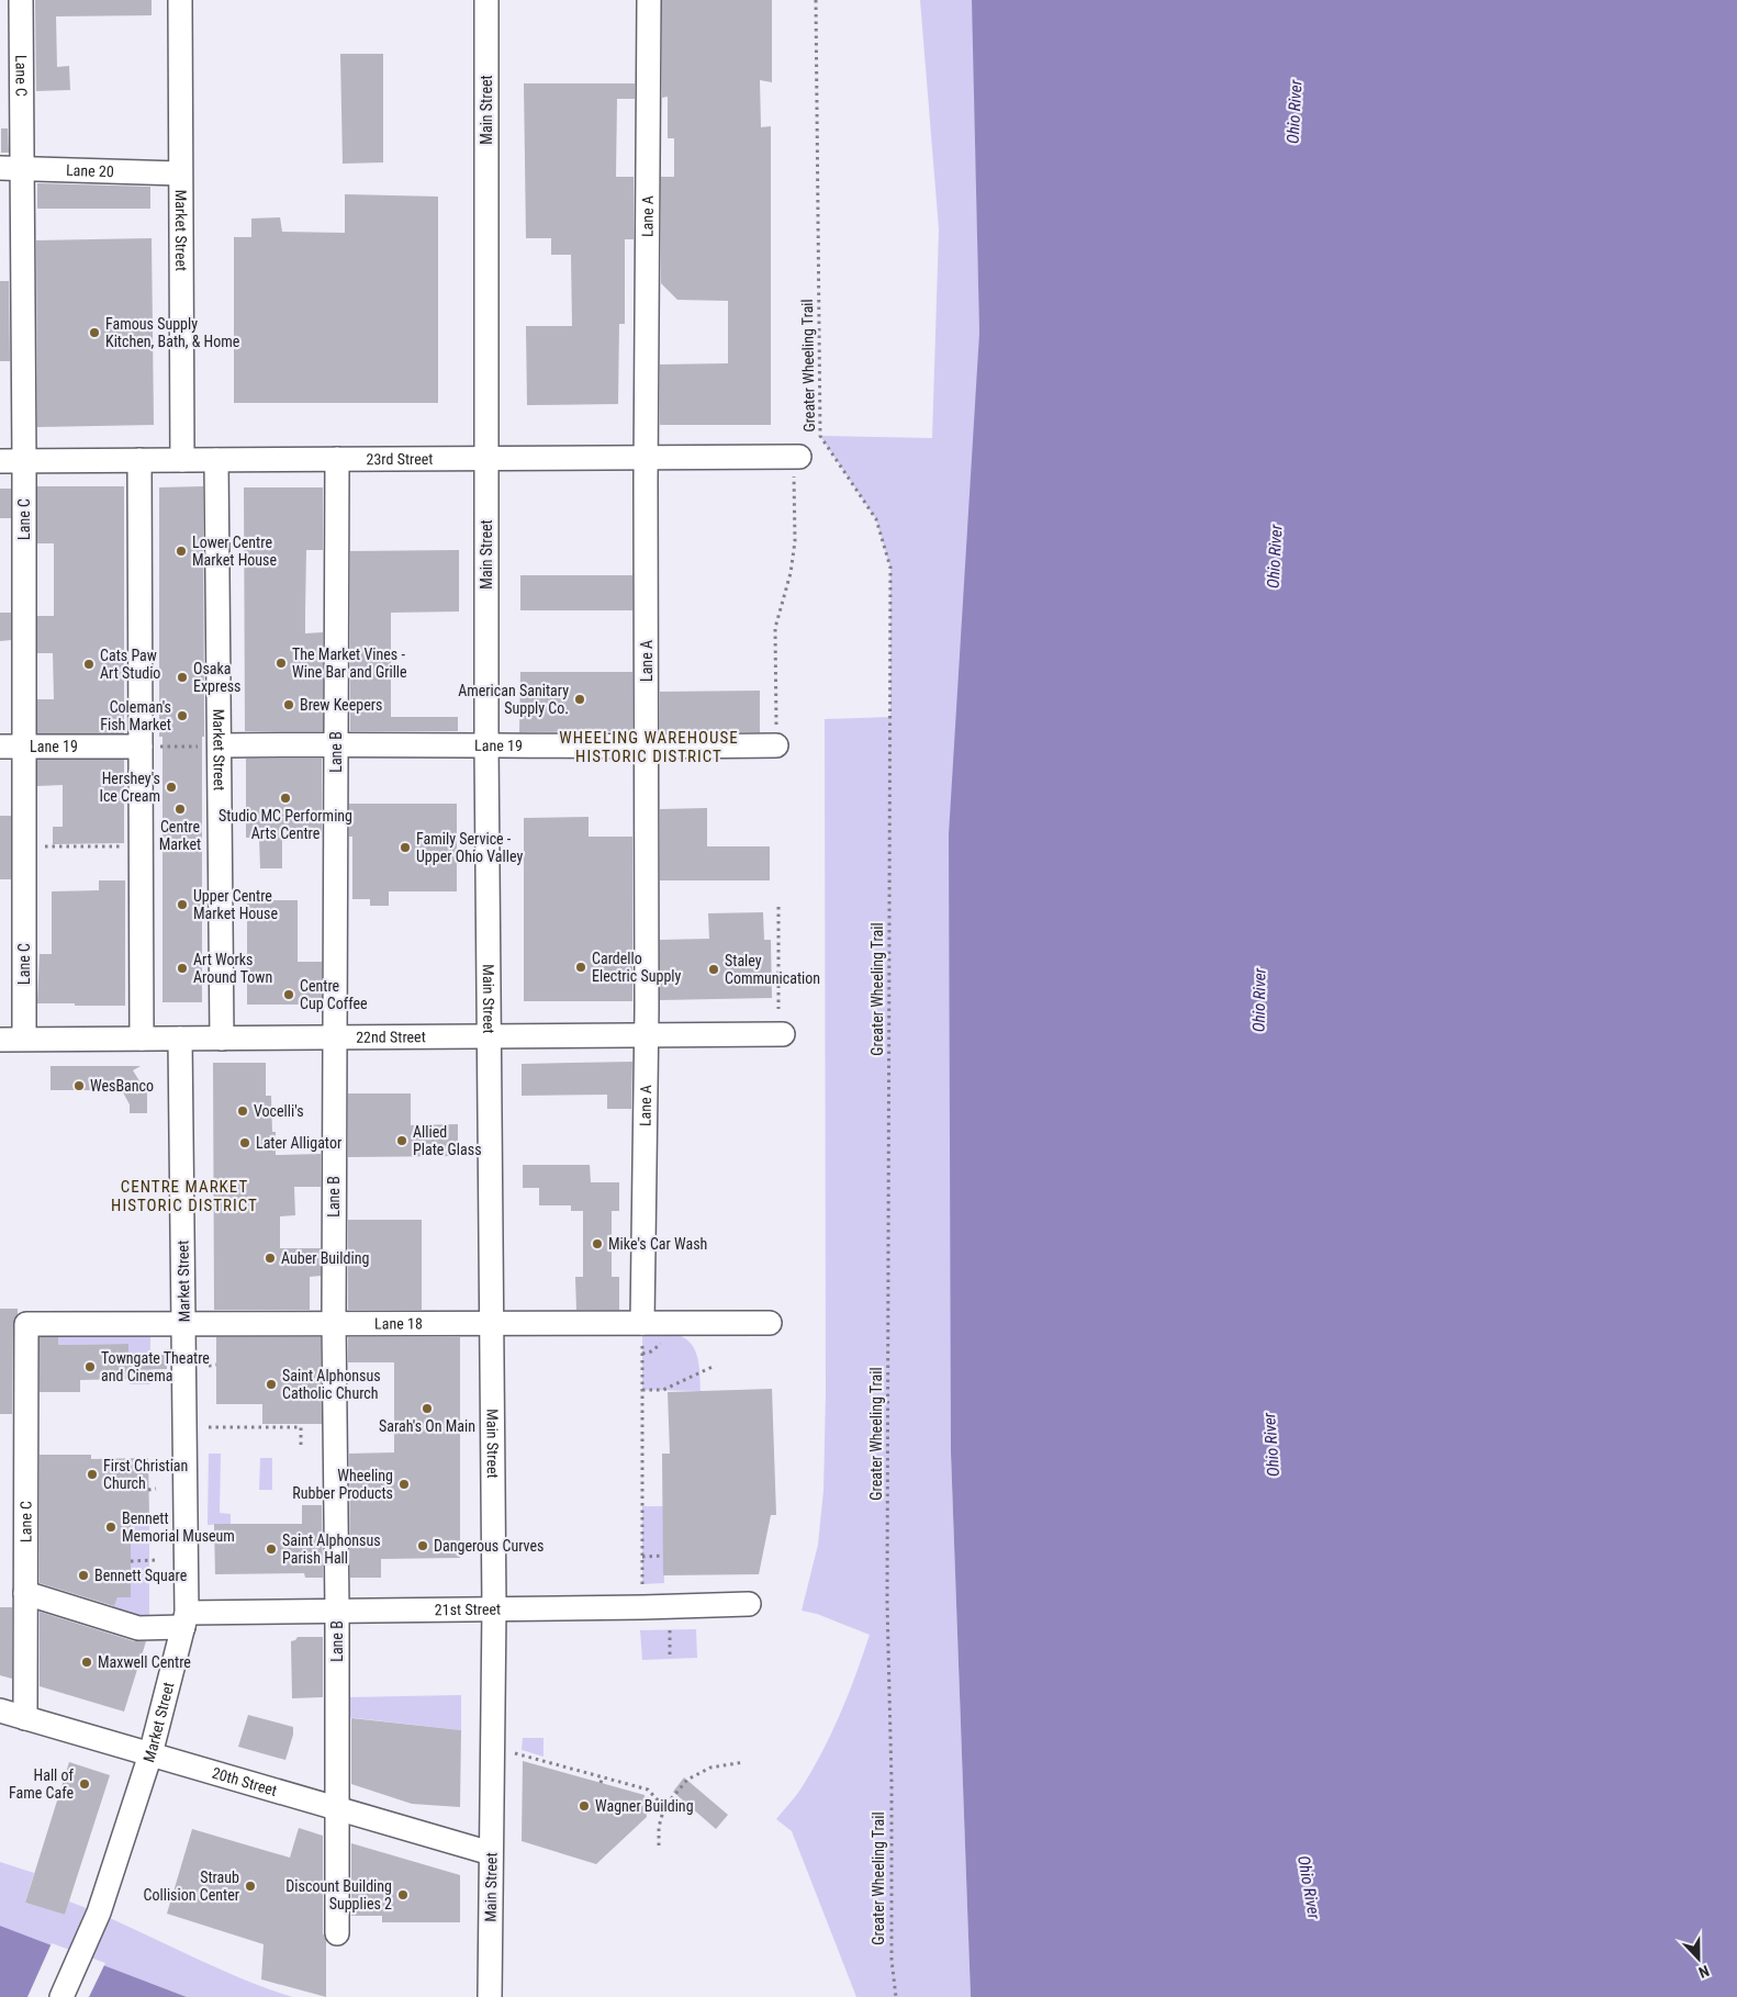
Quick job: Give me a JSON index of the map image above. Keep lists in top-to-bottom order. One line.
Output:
{"streets":{"street":["Lane C","Main Street","Lane 20","Lane A","Market Street","23rd Street","Lane 19","Lane B","22nd Street","Lane 18","21st Street","20th Street"],"path":["Greater Wheeling Trail"]},"crossings":[["Lane C","Lane 20"],["Lane C","23rd Street"],["Lane C","Lane 19"],["Lane C","22nd Street"],["Lane C","Lane 18"],["Lane C","21st Street"],["Lane C","20th Street"],["Main Street","23rd Street"],["Main Street","Lane 19"],["Main Street","22nd Street"],["Main Street","Lane 18"],["Main Street","21st Street"],["Main Street","20th Street"],["Lane 20","Market Street"],["Lane A","23rd Street"],["Lane A","Lane 19"],["Lane A","22nd Street"],["Lane A","Lane 18"],["Market Street","23rd Street"],["Market Street","Lane 19"],["Market Street","22nd Street"],["Market Street","Lane 18"],["Market Street","21st Street"],["Market Street","20th Street"],["23rd Street","Lane B"],["Lane 19","Lane B"],["Lane B","22nd Street"],["Lane B","Lane 18"],["Lane B","21st Street"],["Lane B","20th Street"]],"districts":["WHEELING WAREHOUSE HISTORIC DISTRICT","CENTRE MARKET HISTORIC DISTRICT"],"water":["Ohio River"],"places":["Famous Supply Kitchen, Bath, & Home","Lower Centre Market House","The Market Vines - Wine Bar and Grille","Cats Paw Art Studio","Osaka Express","American Sanitary Supply Co.","Brew Keepers","Coleman's Fish Market","Hershey's Ice Cream","Studio MC Performing Arts Centre","Centre Market","Family Service - Upper Ohio Valley","Upper Centre Market House","Cardello Electric Supply","Art Works Around Town","Staley Communication","Centre Cup Coffee","WesBanco","Vocelli's","Allied Plate Glass","Later Alligator","Mike's Car Wash","Auber Building","Towngate Theatre and Cinema","Saint Alphonsus Catholic Church","Sarah's On Main","First Christian Church","Wheeling Rubber Products","Bennett Memorial Museum","Dangerous Curves","Saint Alphonsus Parish Hall","Bennett Square","Maxwell Centre","Hall of Fame Cafe","Wagner Building","Straub Collision Center","Discount Building Supplies 2"],"north":"bottom"}
